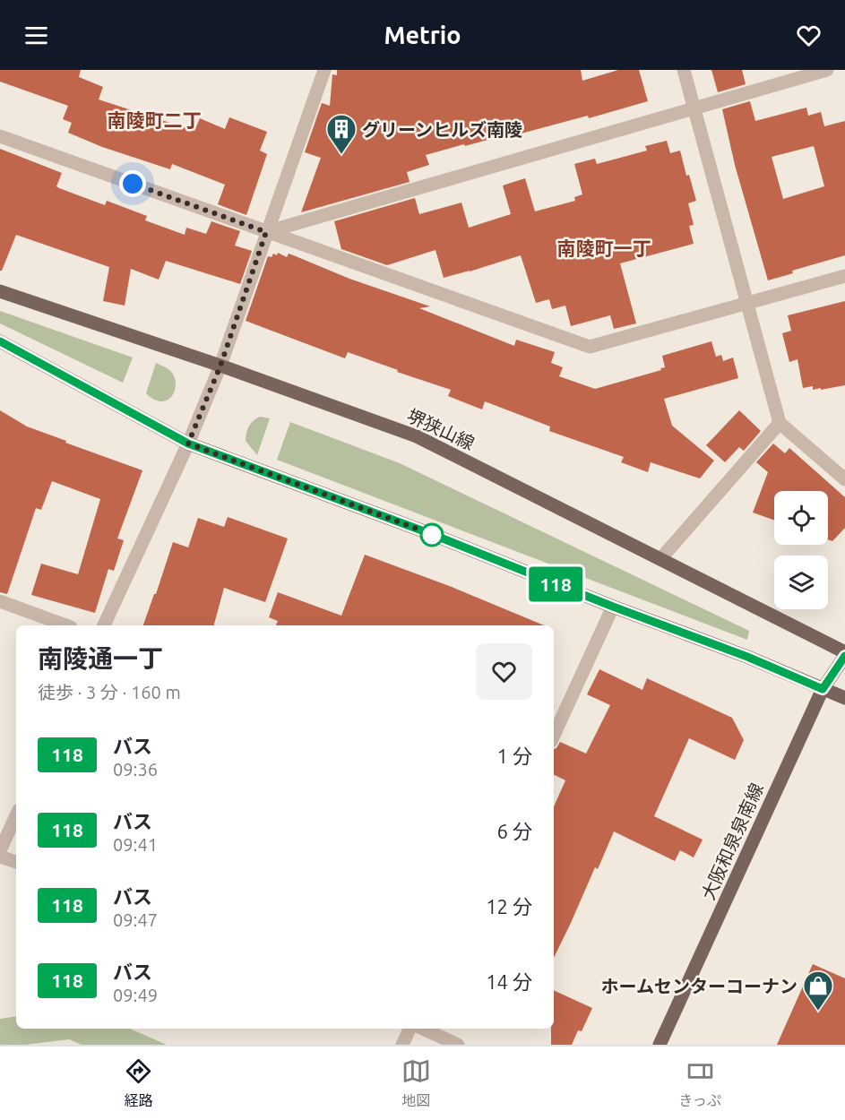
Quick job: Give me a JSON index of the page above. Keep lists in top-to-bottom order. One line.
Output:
{"streets":{"main road":["堺狭山線","大阪和泉泉南線"]},"crossings":[["堺狭山線","大阪和泉泉南線"]],"districts":["南陵町二丁","南陵町一丁"],"places":{"building":["グリーンヒルズ南陵"],"shop":["ホームセンターコーナン"]},"lines":["bus line 118"],"page":{"header":"Metrio","on_map":"118","heading":["南陵通一丁","徒歩 · 3 分 · 160 m"],"list":[{"mark":"118","name":"バス","note":"09:36","value":"1 分"},{"mark":"118","name":"バス","note":"09:41","value":"6 分"},{"mark":"118","name":"バス","note":"09:47","value":"12 分"},{"mark":"118","name":"バス","note":"09:49","value":"14 分"}],"tabs":["経路","地図","きっぷ"]}}
